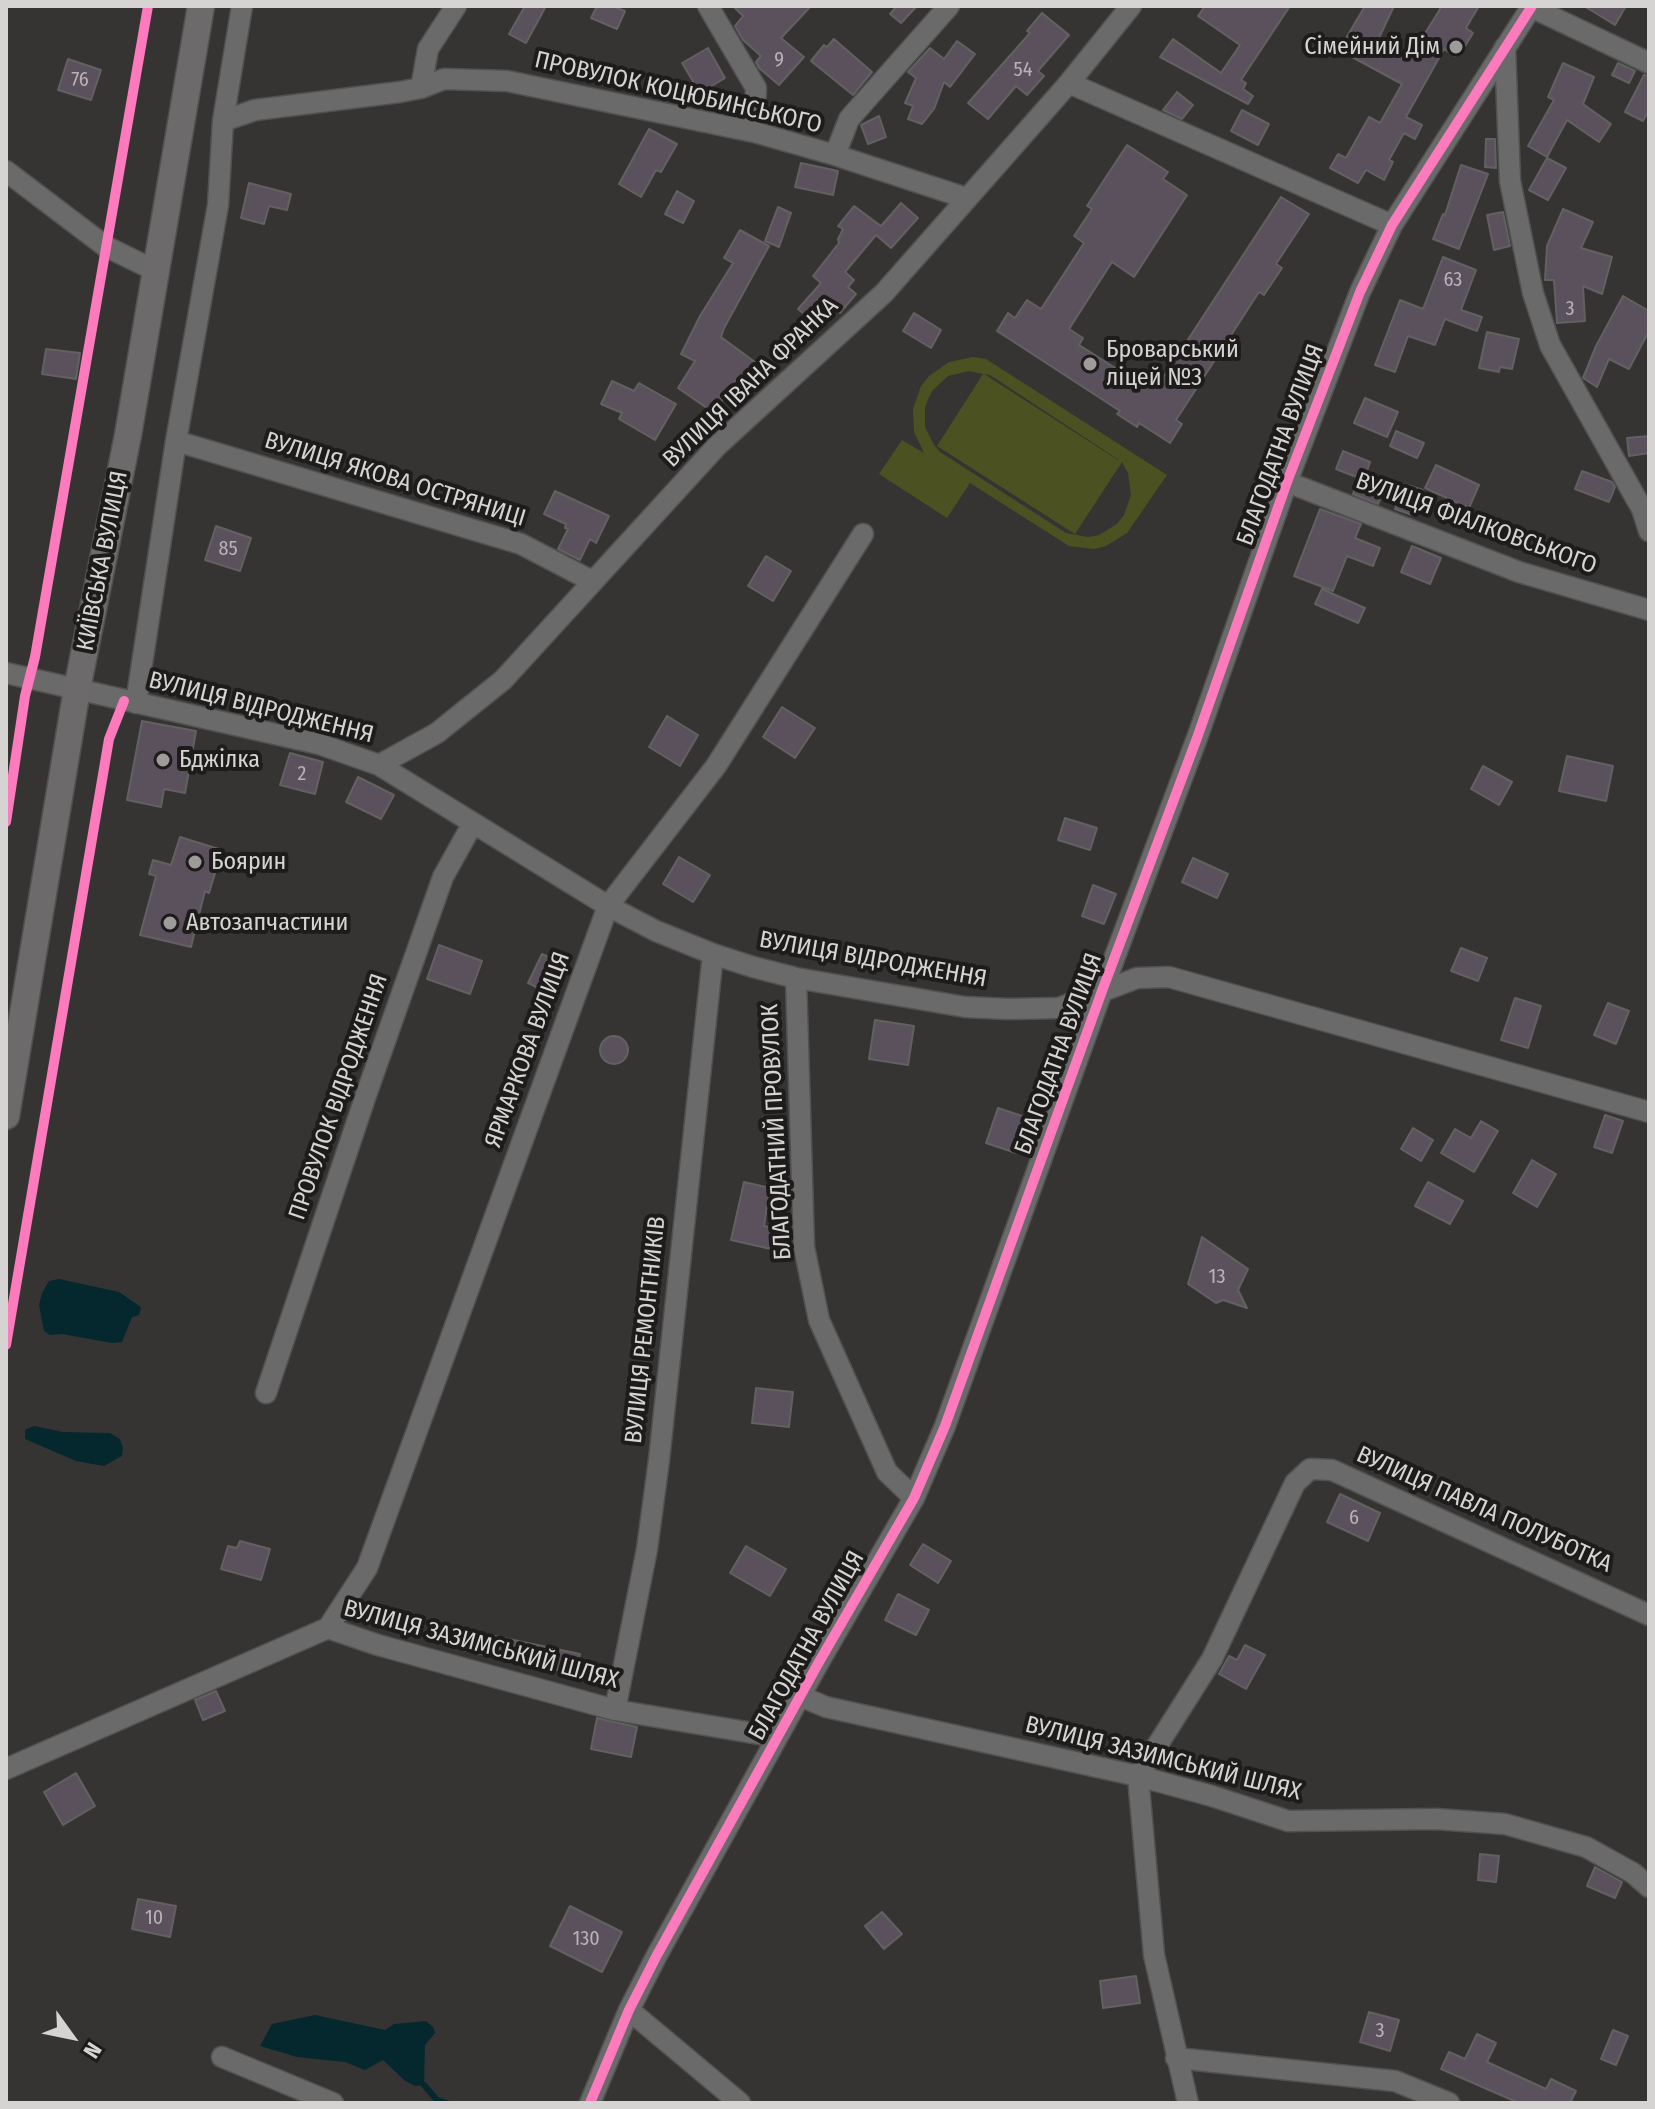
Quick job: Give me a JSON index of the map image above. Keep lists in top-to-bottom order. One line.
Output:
{"streets":{"main road":["КИЇВСЬКА ВУЛИЦЯ"],"street":["ПРОВУЛОК КОЦЮБИНСЬКОГО","ВУЛИЦЯ ІВАНА ФРАНКА","БЛАГОДАТНА ВУЛИЦЯ","ВУЛИЦЯ ЯКОВА ОСТРЯНИЦІ","ВУЛИЦЯ ФІАЛКОВСЬКОГО","ВУЛИЦЯ ВІДРОДЖЕННЯ","ЯРМАРКОВА ВУЛИЦЯ","ПРОВУЛОК ВІДРОДЖЕННЯ","БЛАГОДАТНИЙ ПРОВУЛОК","ВУЛИЦЯ РЕМОНТНИКІВ","ВУЛИЦЯ ПАВЛА ПОЛУБОТКА","ВУЛИЦЯ ЗАЗИМСЬКИЙ ШЛЯХ"]},"crossings":[["ПРОВУЛОК КОЦЮБИНСЬКОГО","ВУЛИЦЯ ІВАНА ФРАНКА"],["ВУЛИЦЯ ІВАНА ФРАНКА","ВУЛИЦЯ ЯКОВА ОСТРЯНИЦІ"],["ВУЛИЦЯ ІВАНА ФРАНКА","ВУЛИЦЯ ВІДРОДЖЕННЯ"],["БЛАГОДАТНА ВУЛИЦЯ","ВУЛИЦЯ ФІАЛКОВСЬКОГО"],["БЛАГОДАТНА ВУЛИЦЯ","ВУЛИЦЯ ВІДРОДЖЕННЯ"],["БЛАГОДАТНА ВУЛИЦЯ","БЛАГОДАТНИЙ ПРОВУЛОК"],["БЛАГОДАТНА ВУЛИЦЯ","ВУЛИЦЯ ЗАЗИМСЬКИЙ ШЛЯХ"],["КИЇВСЬКА ВУЛИЦЯ","ВУЛИЦЯ ВІДРОДЖЕННЯ"],["ВУЛИЦЯ ВІДРОДЖЕННЯ","ЯРМАРКОВА ВУЛИЦЯ"],["ВУЛИЦЯ ВІДРОДЖЕННЯ","ПРОВУЛОК ВІДРОДЖЕННЯ"],["ВУЛИЦЯ ВІДРОДЖЕННЯ","БЛАГОДАТНИЙ ПРОВУЛОК"],["ВУЛИЦЯ ВІДРОДЖЕННЯ","ВУЛИЦЯ РЕМОНТНИКІВ"],["ЯРМАРКОВА ВУЛИЦЯ","ВУЛИЦЯ ЗАЗИМСЬКИЙ ШЛЯХ"],["ВУЛИЦЯ РЕМОНТНИКІВ","ВУЛИЦЯ ЗАЗИМСЬКИЙ ШЛЯХ"],["ВУЛИЦЯ ПАВЛА ПОЛУБОТКА","ВУЛИЦЯ ЗАЗИМСЬКИЙ ШЛЯХ"]],"places":["Сімейний Дім","Броварський ліцей №3","Бджілка","Боярин","Автозапчастини"],"house_numbers":["9","54","76","63","3","85","2","13","6","10","130","3"],"north":"bottom right"}
